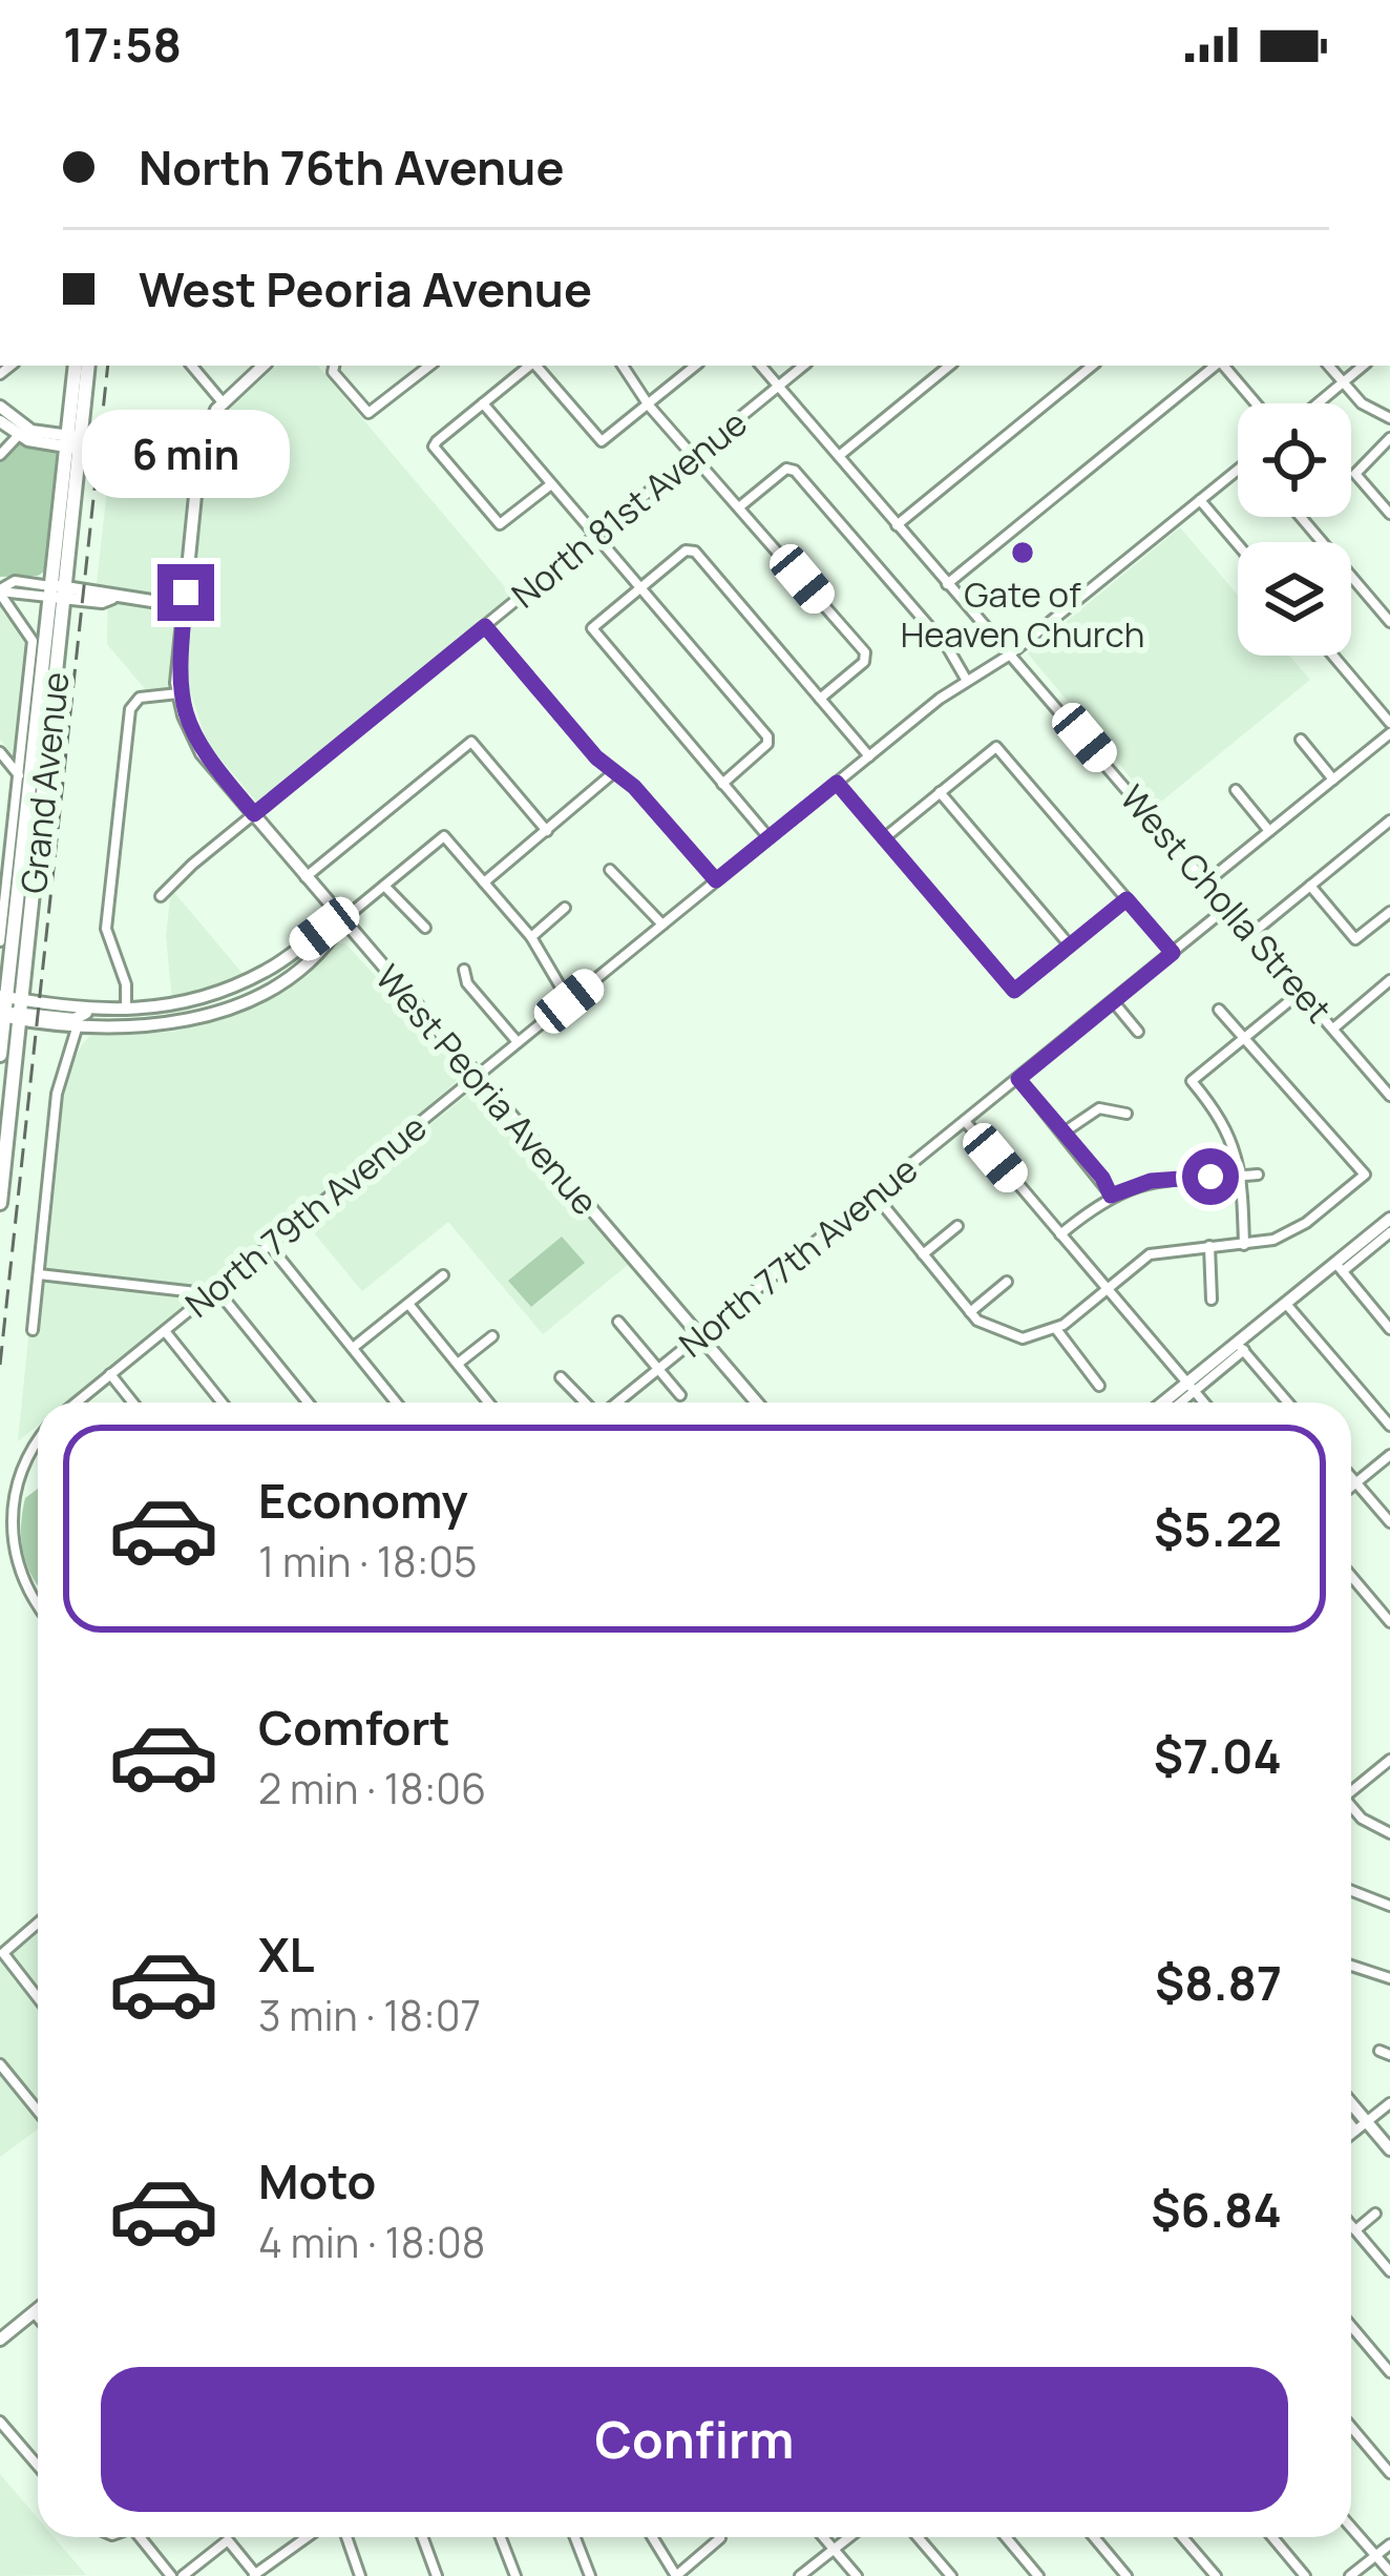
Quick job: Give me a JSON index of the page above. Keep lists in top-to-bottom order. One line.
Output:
{"streets":{"highway":["Grand Avenue"],"main road":["West Peoria Avenue"],"street":["North 81st Avenue","West Cholla Street","North 79th Avenue","North 77th Avenue"]},"crossings":[["North 81st Avenue","West Cholla Street"],["North 81st Avenue","West Peoria Avenue"],["West Cholla Street","North 79th Avenue"],["West Cholla Street","North 77th Avenue"],["West Peoria Avenue","North 79th Avenue"],["West Peoria Avenue","North 77th Avenue"]],"places":["Gate of Heaven Church"],"page":{"status":"17:58","banner":["North 76th Avenue","West Peoria Avenue"],"bubble":"6 min","list":[{"name":"Economy","note":"1 min · 18:05","value":"$5.22"},{"name":"Comfort","note":"2 min · 18:06","value":"$7.04"},{"name":"XL","note":"3 min · 18:07","value":"$8.87"},{"name":"Moto","note":"4 min · 18:08","value":"$6.84"}],"buttons":"Confirm"}}
